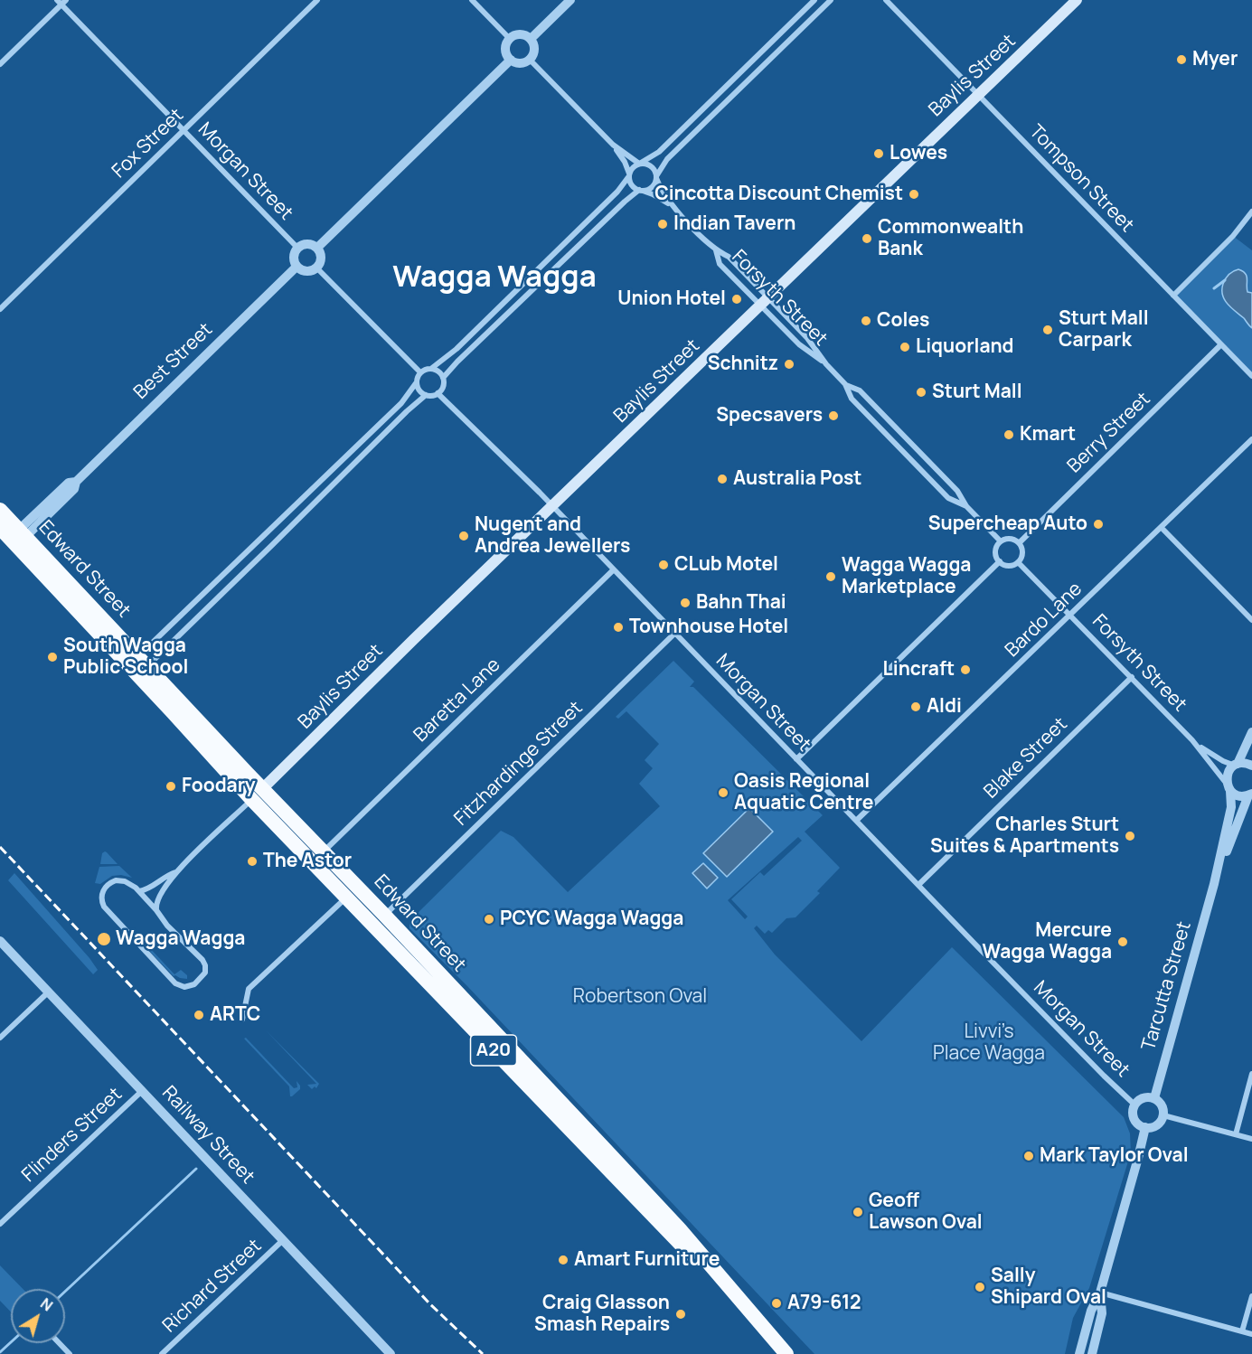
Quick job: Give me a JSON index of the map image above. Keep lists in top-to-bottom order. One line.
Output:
{"streets":{"highway":["Edward Street","A20"],"main road":["Baylis Street"],"street":["Fox Street","Morgan Street","Tompson Street","Forsyth Street","Best Street","Berry Street","Bardo Lane","Baretta Lane","Blake Street","Fitzhardinge Street","Tarcutta Street","Flinders Street","Railway Street","Richard Street"]},"crossings":[["Baylis Street","Morgan Street"],["Baylis Street","Tompson Street"],["Baylis Street","Forsyth Street"],["Baylis Street","Edward Street"],["Fox Street","Morgan Street"],["Morgan Street","Best Street"],["Morgan Street","Bardo Lane"],["Morgan Street","Baretta Lane"],["Morgan Street","Blake Street"],["Morgan Street","Fitzhardinge Street"],["Morgan Street","Tarcutta Street"],["Tompson Street","Berry Street"],["Forsyth Street","Berry Street"],["Forsyth Street","Bardo Lane"],["Forsyth Street","Blake Street"],["Forsyth Street","Tarcutta Street"],["Best Street","Edward Street"],["Edward Street","Baretta Lane"],["Edward Street","Fitzhardinge Street"],["Flinders Street","Railway Street"],["Railway Street","Richard Street"]],"districts":["Wagga Wagga"],"parks":["Robertson Oval","Livvi’s Place Wagga"],"places":["Myer","Lowes","Cincotta Discount Chemist","Indian Tavern","Commonwealth Bank","Union Hotel","Coles","Sturt Mall Carpark","Liquorland","Schnitz","Sturt Mall","Specsavers","Kmart","Australia Post","Supercheap Auto","Nugent and Andrea Jewellers","CLub Motel","Wagga Wagga Marketplace","Bahn Thai","Townhouse Hotel","South Wagga Public School","Lincraft","Aldi","Foodary","Oasis Regional Aquatic Centre","Charles Sturt Suites & Apartments","The Astor","PCYC Wagga Wagga","Wagga Wagga","Mercure Wagga Wagga","ARTC","Mark Taylor Oval","Geoff Lawson Oval","Amart Furniture","Sally Shipard Oval","A79-612","Craig Glasson Smash Repairs"],"north":"top right"}
